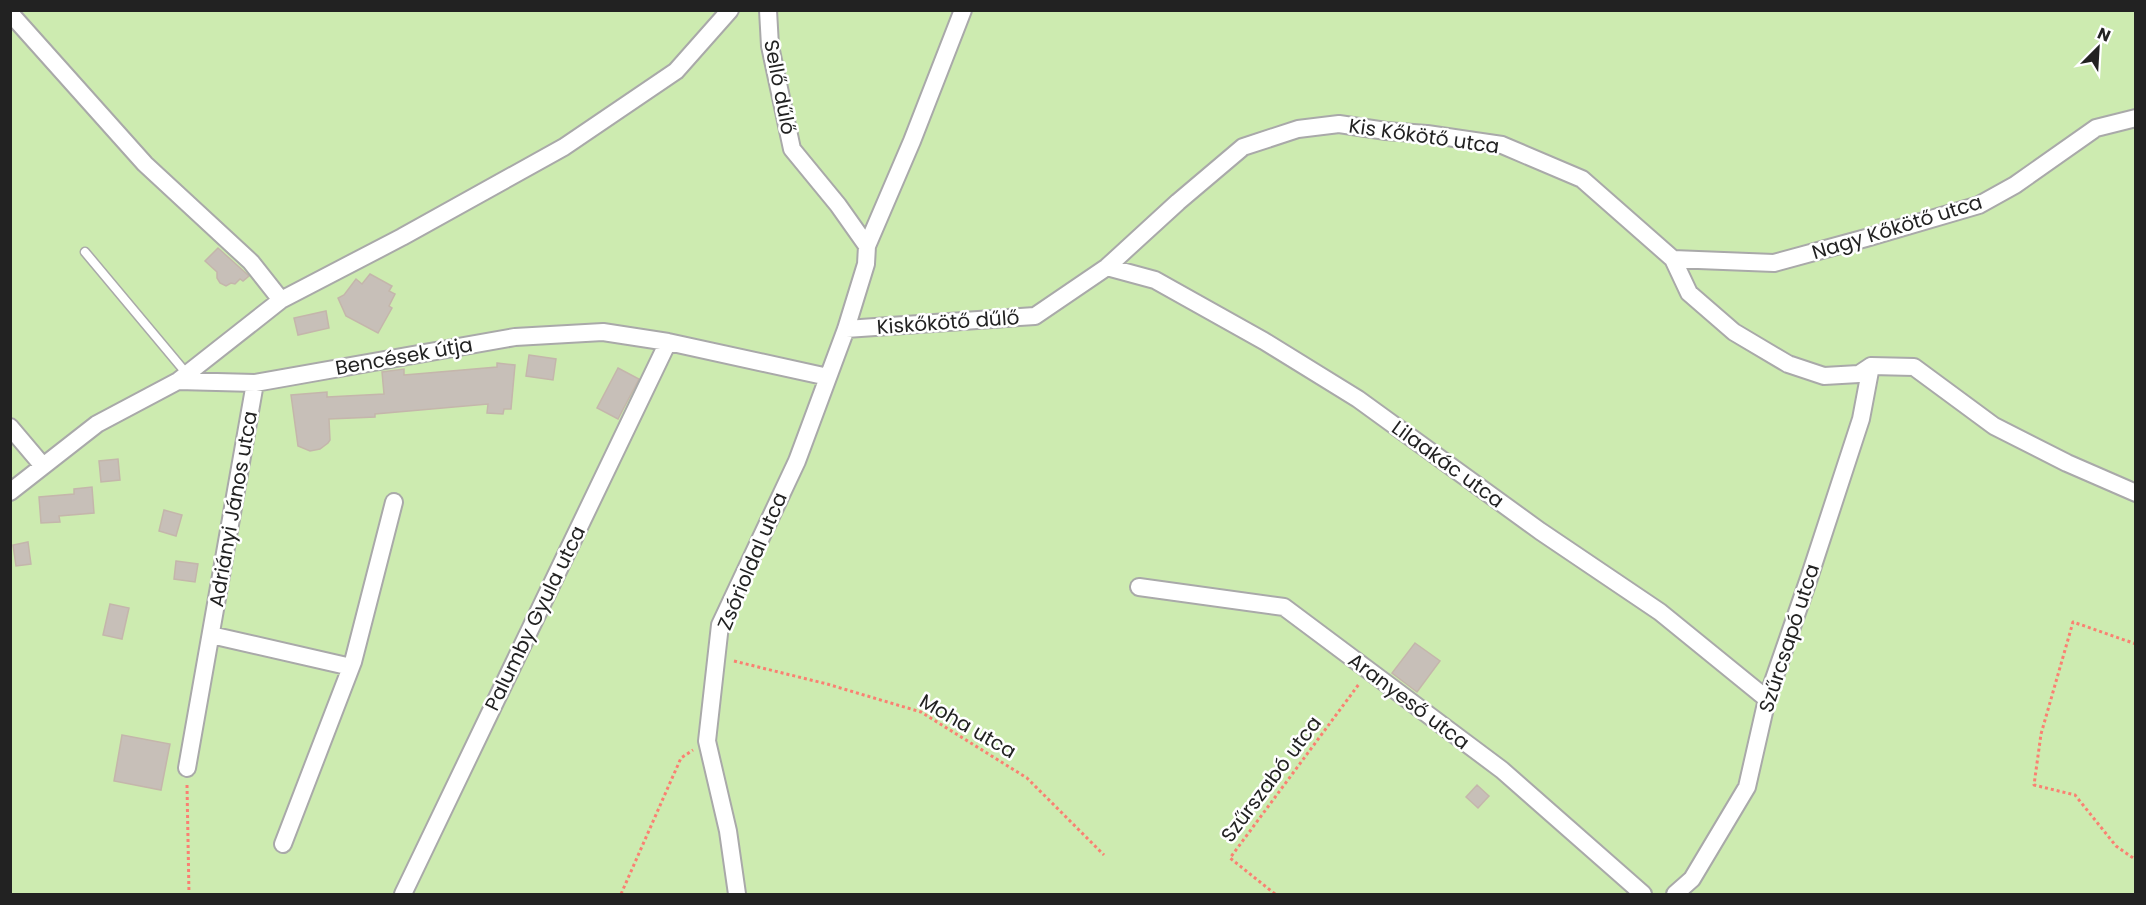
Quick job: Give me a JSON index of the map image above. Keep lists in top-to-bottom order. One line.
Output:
{"streets":{"street":["Sellő dűlő","Kis Kőkötő utca","Nagy Kőkötő utca","Kiskőkötő dűlő","Bencések útja","Lilaakác utca","Adriányi János utca","Zsórioldal utca","Palumby Gyula utca","Szűrcsapó utca","Aranyeső utca"],"path":["Moha utca","Szűrszabó utca"]},"crossings":[["Sellő dűlő","Zsórioldal utca"],["Kis Kőkötő utca","Nagy Kőkötő utca"],["Kis Kőkötő utca","Kiskőkötő dűlő"],["Kis Kőkötő utca","Lilaakác utca"],["Kis Kőkötő utca","Szűrcsapó utca"],["Kiskőkötő dűlő","Lilaakác utca"],["Kiskőkötő dűlő","Zsórioldal utca"],["Bencések útja","Adriányi János utca"],["Bencések útja","Zsórioldal utca"],["Bencések útja","Palumby Gyula utca"],["Lilaakác utca","Szűrcsapó utca"],["Zsórioldal utca","Moha utca"],["Aranyeső utca","Szűrszabó utca"]],"north":"top right"}
